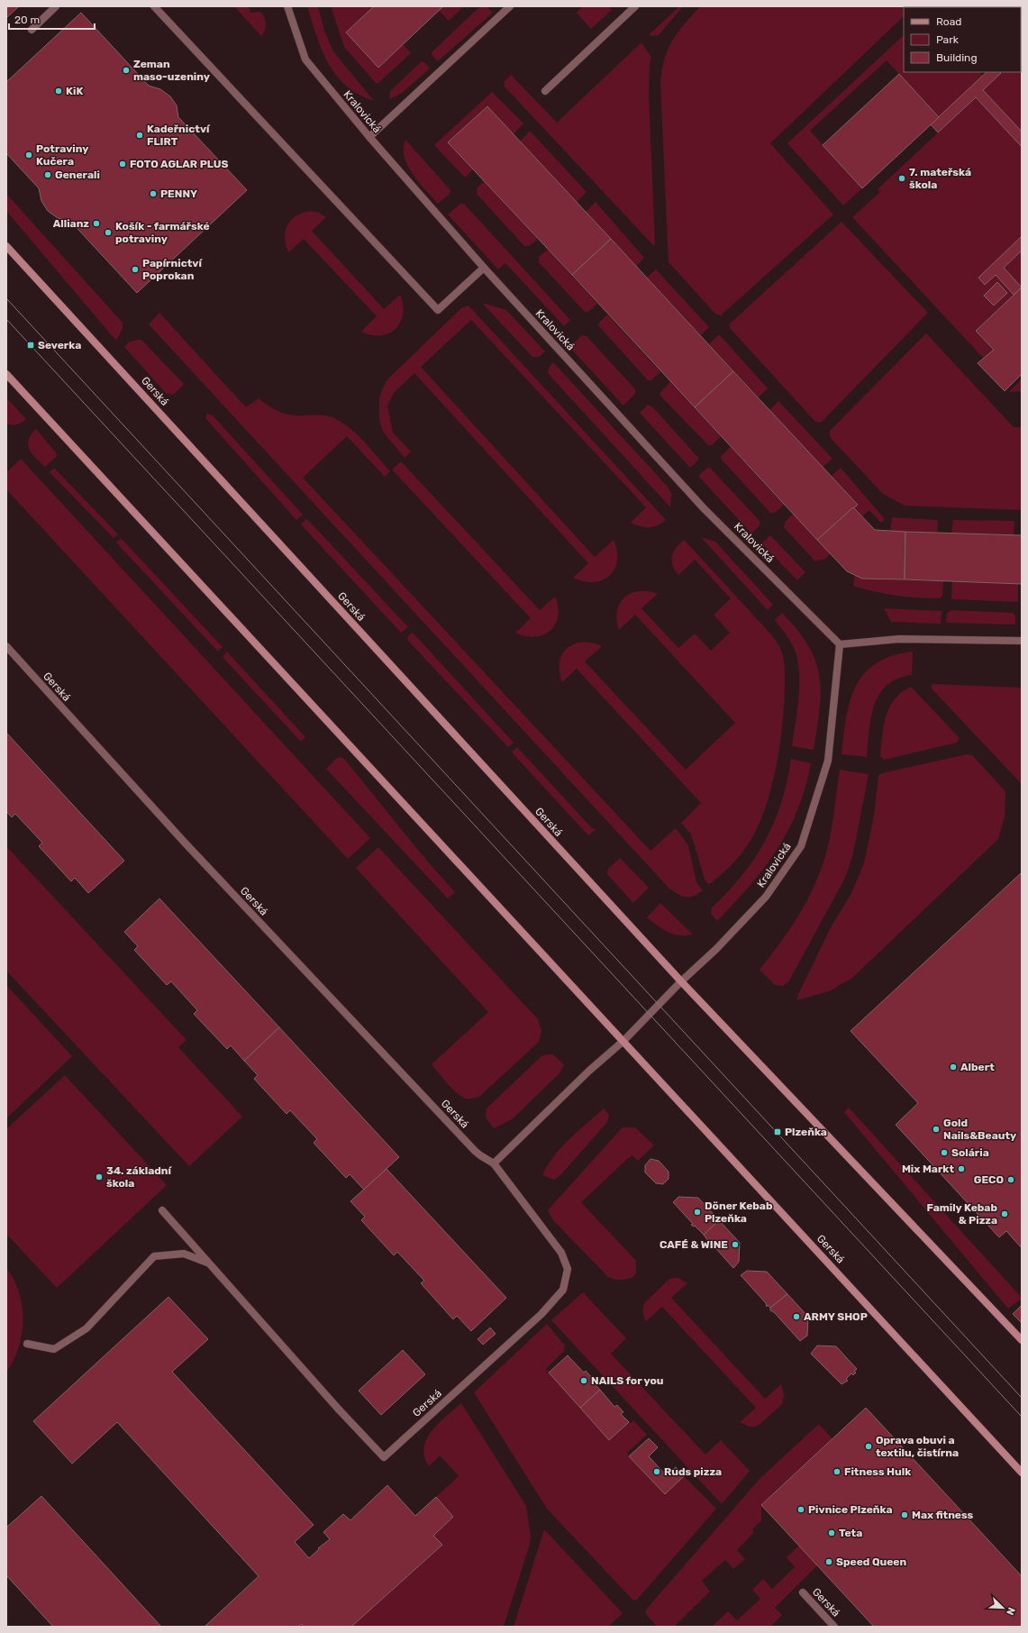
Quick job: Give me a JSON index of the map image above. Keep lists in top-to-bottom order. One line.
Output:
{"streets":{"street":["Kralovická","Gerská"]},"crossings":[["Kralovická","Gerská"]],"places":{"other":["Zeman maso-uzeniny","KiK","Kadeřnictví FLIRT","Potraviny Kučera","FOTO AGLAR PLUS","Generali","7. mateřská škola","PENNY","Allianz","Košík - farmářské potraviny","Papírnictví Poprokan","Albert","Gold Nails&Beauty","Solária","Mix Markt","34. základní škola","GECO","Döner Kebab Plzeňka","Family Kebab & Pizza","CAFÉ & WINE","ARMY SHOP","NAILS for you","Oprava obuvi a textilu, čistírna","Ruds pizza","Fitness Hulk","Pivnice Plzeňka","Max fitness","Teta","Speed Queen"],"transit":["Severka","Plzeňka"]},"legend":["Road","Park","Building"],"scale_bar":"20 m","north":"bottom right"}
